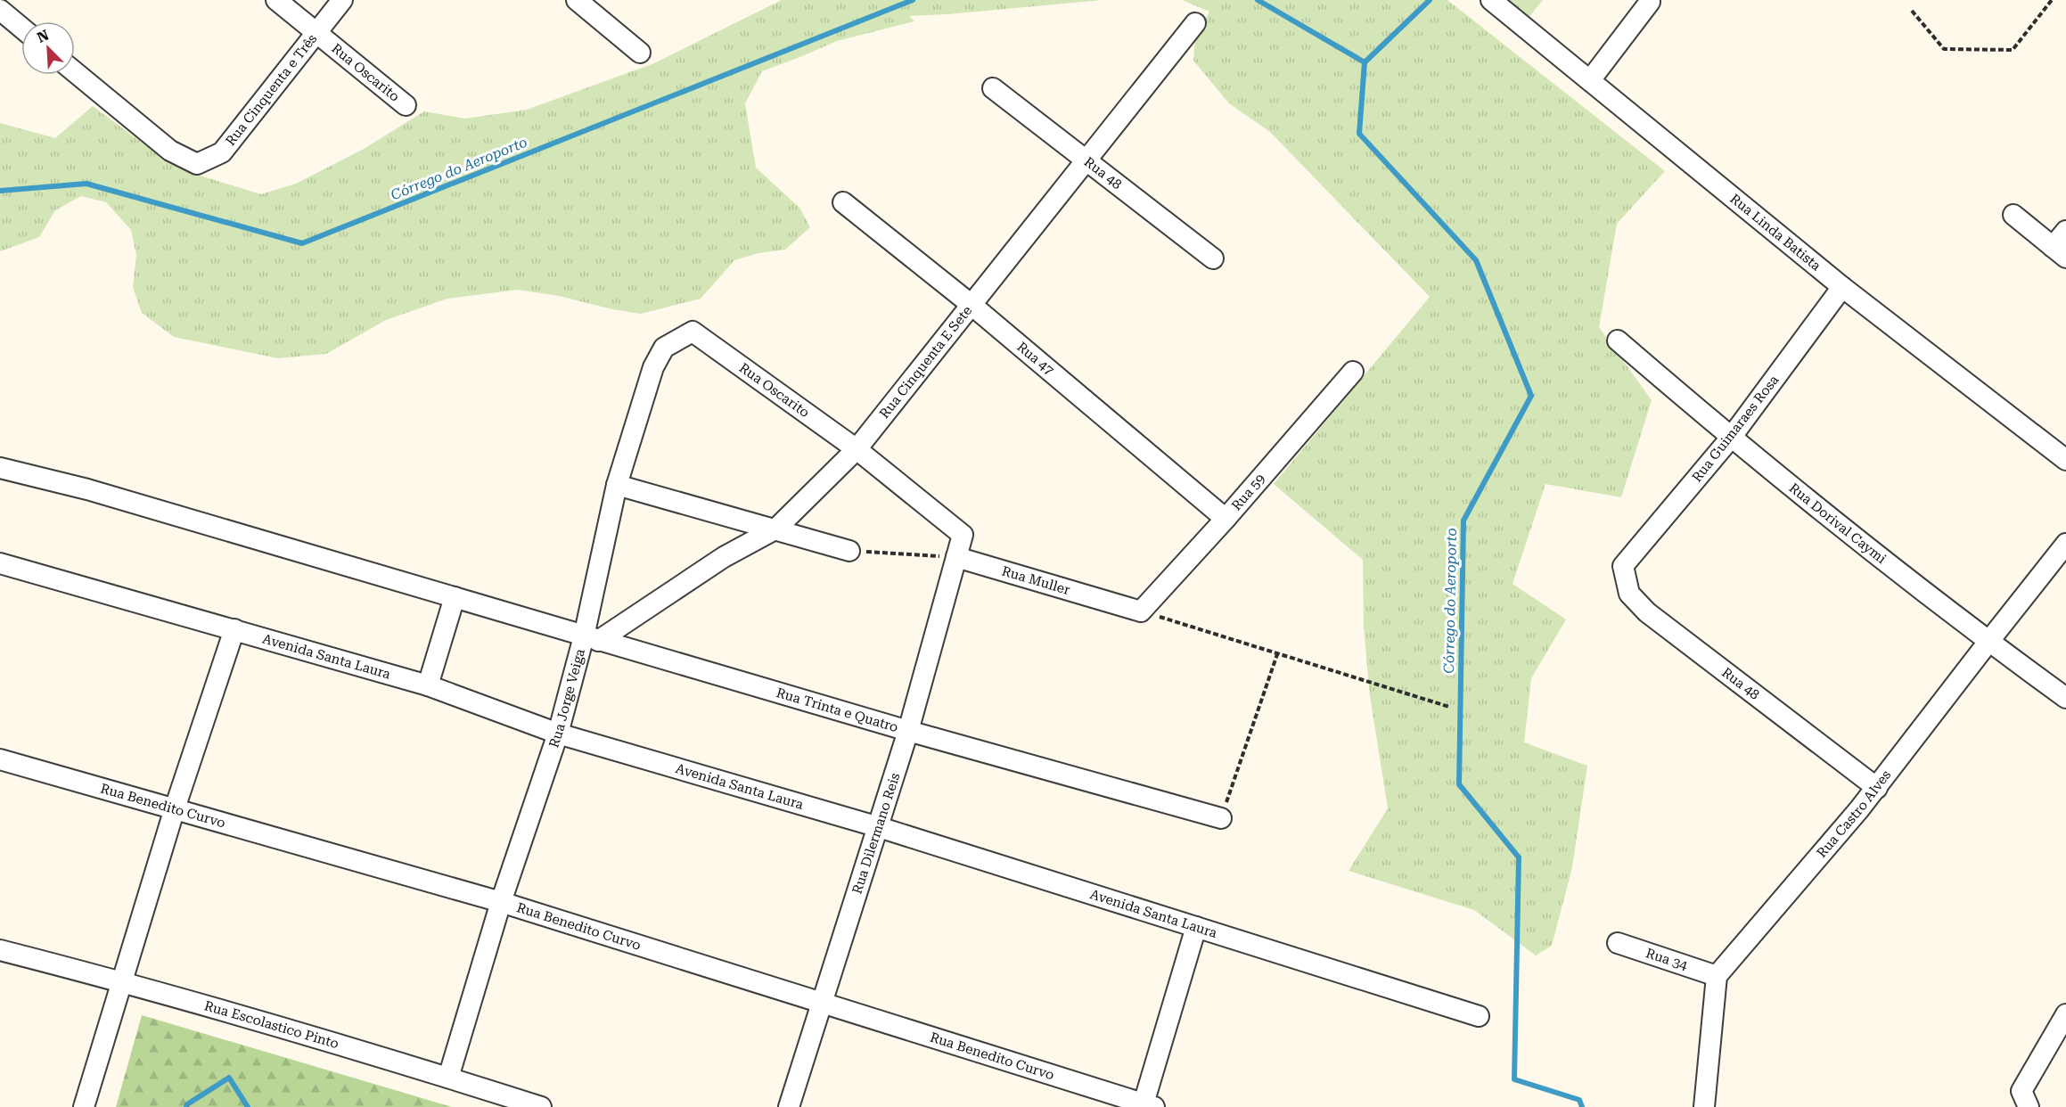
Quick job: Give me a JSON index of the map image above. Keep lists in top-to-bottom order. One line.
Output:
{"streets":{"street":["Rua Oscarito","Rua Cinquenta e Três","Rua 48","Rua Linda Batista","Rua 47","Rua Cinquenta E Sete","Rua Guimaraes Rosa","Rua 59","Rua Dorival Caymi","Rua Muller","Avenida Santa Laura","Rua Jorge Veiga","Rua Trinta e Quatro","Rua Benedito Curvo","Rua Castro Alves","Rua Dilermano Reis","Rua 34","Rua Escolastico Pinto"]},"crossings":[["Rua Oscarito","Rua Cinquenta e Três"],["Rua Oscarito","Rua Cinquenta E Sete"],["Rua Oscarito","Rua Muller"],["Rua Oscarito","Rua Jorge Veiga"],["Rua Oscarito","Rua Dilermano Reis"],["Rua 48","Rua Cinquenta E Sete"],["Rua 48","Rua Guimaraes Rosa"],["Rua 48","Rua Castro Alves"],["Rua Linda Batista","Rua Guimaraes Rosa"],["Rua 47","Rua Cinquenta E Sete"],["Rua 47","Rua 59"],["Rua Cinquenta E Sete","Rua Jorge Veiga"],["Rua Cinquenta E Sete","Rua Trinta e Quatro"],["Rua Guimaraes Rosa","Rua Dorival Caymi"],["Rua 59","Rua Muller"],["Rua Dorival Caymi","Rua Castro Alves"],["Rua Muller","Rua Dilermano Reis"],["Avenida Santa Laura","Rua Jorge Veiga"],["Avenida Santa Laura","Rua Dilermano Reis"],["Rua Jorge Veiga","Rua Trinta e Quatro"],["Rua Jorge Veiga","Rua Benedito Curvo"],["Rua Jorge Veiga","Rua Escolastico Pinto"],["Rua Trinta e Quatro","Rua Dilermano Reis"],["Rua Benedito Curvo","Rua Dilermano Reis"],["Rua Castro Alves","Rua 34"]],"water":["Córrego do Aeroporto"],"north":"top left"}
